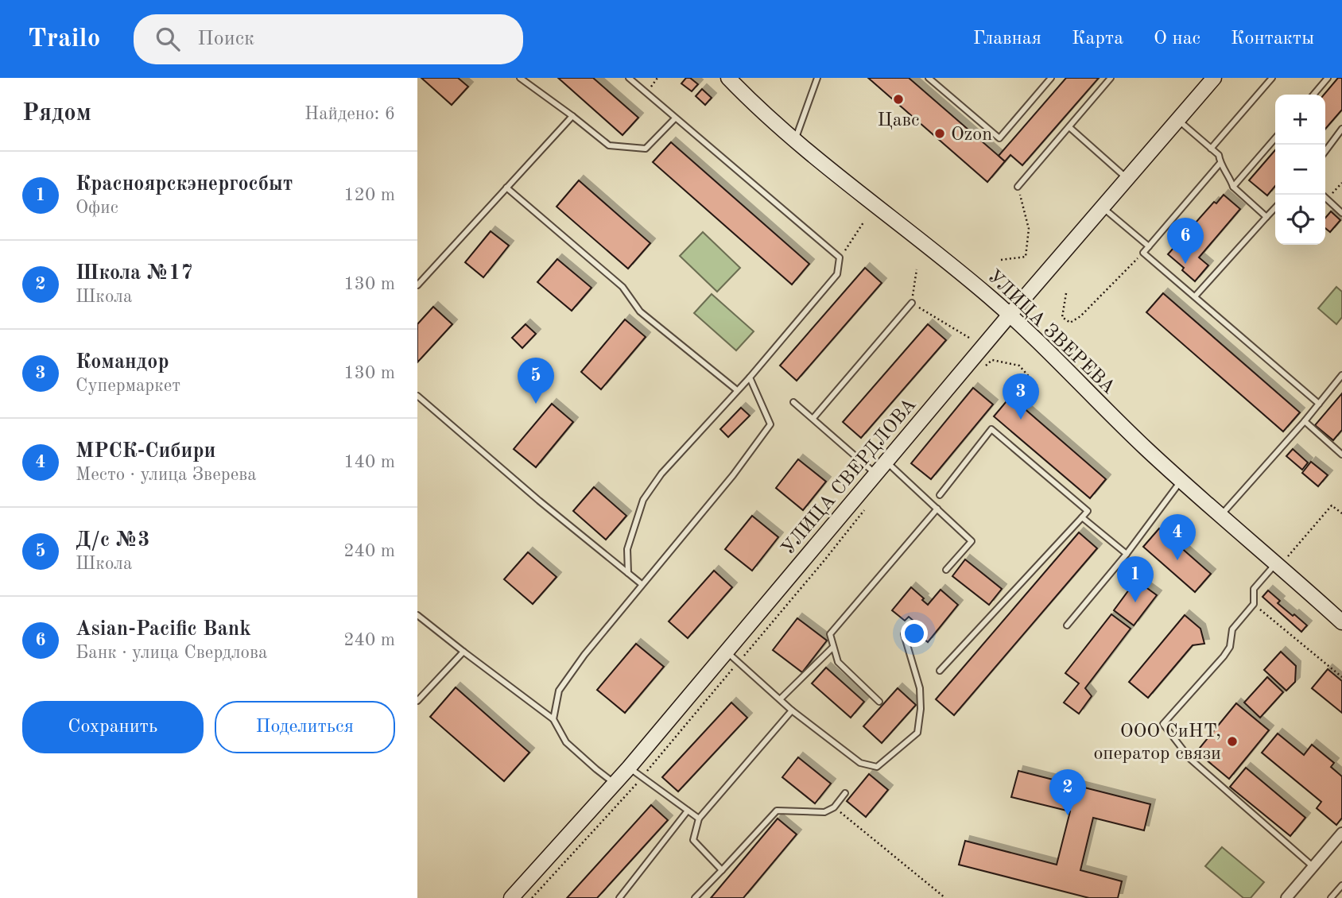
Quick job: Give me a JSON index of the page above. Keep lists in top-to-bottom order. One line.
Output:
{"streets":{"main road":["УЛИЦА ЗВЕРЕВА","УЛИЦА СВЕРДЛОВА"]},"crossings":[["УЛИЦА ЗВЕРЕВА","УЛИЦА СВЕРДЛОВА"]],"places":["Цавс","Ozon","ООО СиНТ, оператор связи"],"page":{"header":"Trailo","search":"Поиск","nav":["Главная","Карта","О нас","Контакты"],"heading":["Рядом","Найдено: 6"],"map_buttons":["+","−"],"list":[{"mark":"1","name":"Красноярскэнергосбыт","note":"Офис","value":"120 m"},{"mark":"2","name":"Школа №17","note":"Школа","value":"130 m"},{"mark":"3","name":"Командор","note":"Супермаркет","value":"130 m"},{"mark":"4","name":"МРСК-Сибири","note":"Место · улица Зверева","value":"140 m"},{"mark":"5","name":"Д/с №3","note":"Школа","value":"240 m"},{"mark":"6","name":"Asian-Pacific Bank","note":"Банк · улица Свердлова","value":"240 m"}],"pins":["6","5","3","4","1","2"],"buttons":["Сохранить","Поделиться"]}}
